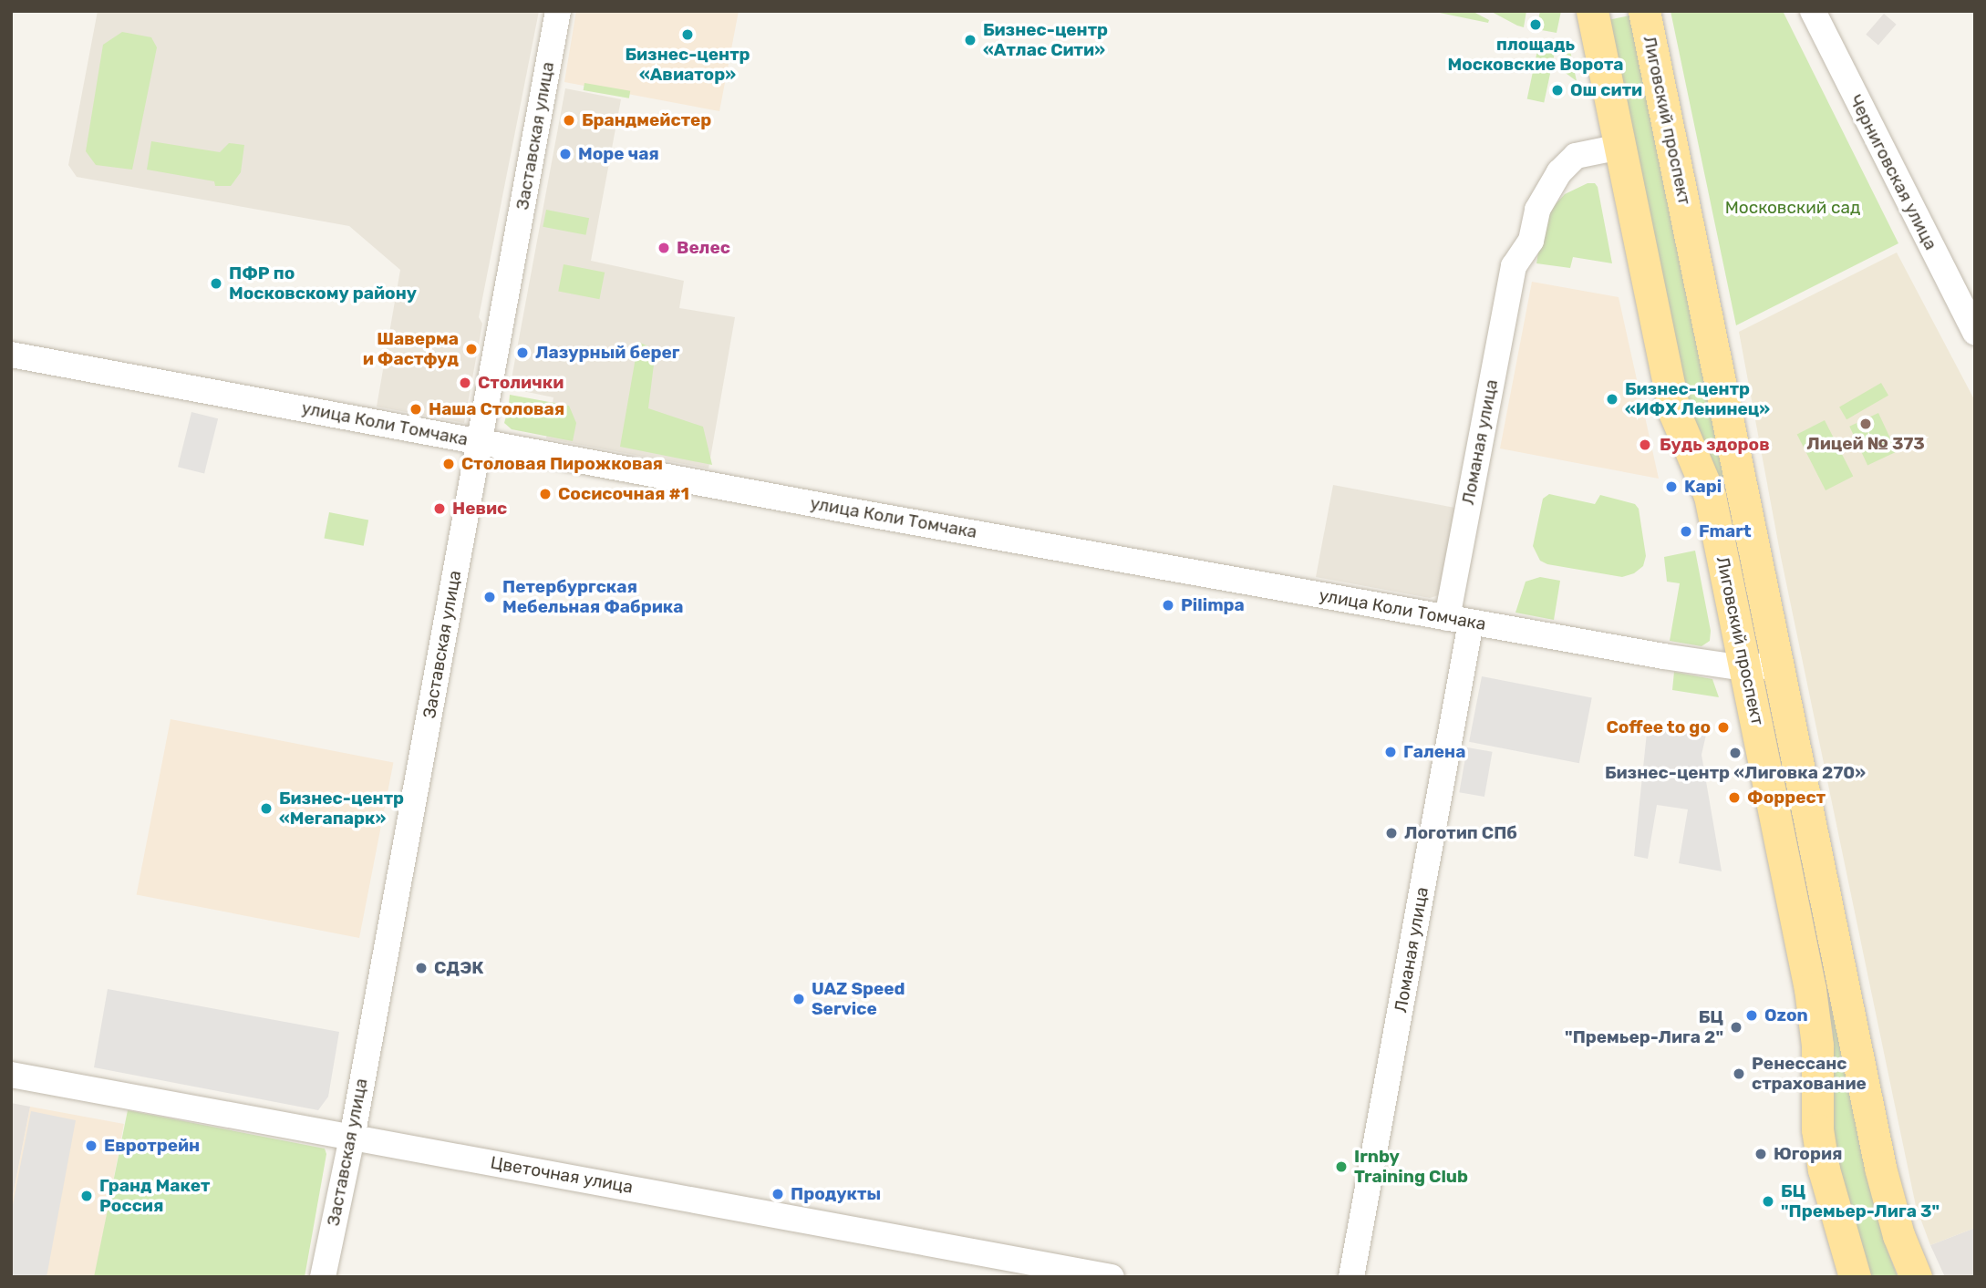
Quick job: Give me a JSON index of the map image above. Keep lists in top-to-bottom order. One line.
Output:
{"streets":{"main road":["Лиговский проспект"],"street":["Заставская улица","Черниговская улица","улица Коли Томчака","Ломаная улица","Цветочная улица"]},"crossings":[["Лиговский проспект","улица Коли Томчака"],["Лиговский проспект","Ломаная улица"],["Заставская улица","улица Коли Томчака"],["Заставская улица","Цветочная улица"],["улица Коли Томчака","Ломаная улица"]],"parks":["Московский сад"],"places":["площадь Московские Ворота","Бизнес-центр «Авиатор»","Бизнес-центр «Атлас Сити»","Ош сити","Брандмейстер","Море чая","Велес","ПФР по Московскому району","Шаверма и Фастфуд","Лазурный берег","Столички","Бизнес-центр «ИФХ Ленинец»","Наша Столовая","Лицей № 373","Будь здоров","Столовая Пирожковая","Kapi","Сосисочная #1","Невис","Fmart","Петербургская Мебельная Фабрика","Pilimpa","Coffee to go","Галена","Бизнес-центр «Лиговка 270»","Форрест","Бизнес-центр «Мегапарк»","Логотип СПб","СДЭК","UAZ Speed Service","Ozon","БЦ \"Премьер-Лига 2\"","Ренессанс страхование","Евротрейн","Югория","Irnby Training Club","Продукты","Гранд Макет Россия","БЦ \"Премьер-Лига 3\""]}
